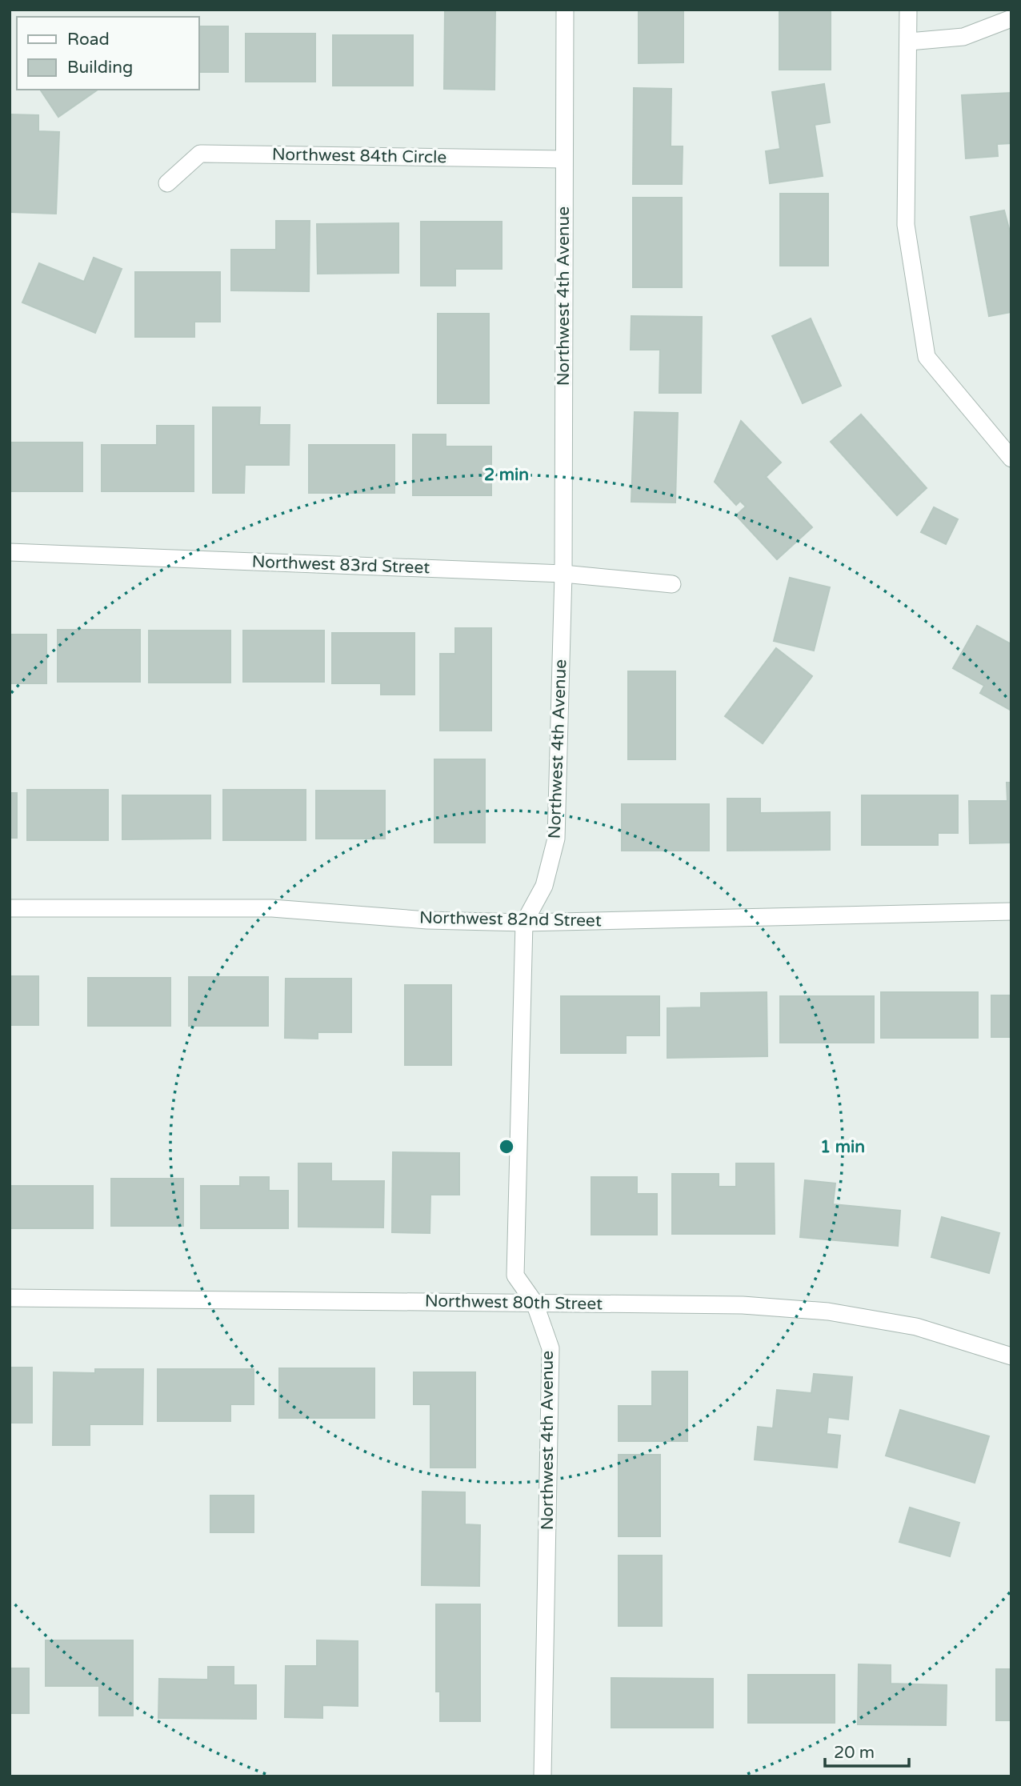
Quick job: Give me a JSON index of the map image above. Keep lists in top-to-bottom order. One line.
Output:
{"streets":{"street":["Northwest 84th Circle","Northwest 4th Avenue","Northwest 83rd Street","Northwest 82nd Street","Northwest 80th Street"]},"crossings":[["Northwest 84th Circle","Northwest 4th Avenue"],["Northwest 4th Avenue","Northwest 83rd Street"],["Northwest 4th Avenue","Northwest 82nd Street"],["Northwest 4th Avenue","Northwest 80th Street"]],"legend":["Road","Building"],"scale_bar":"20 m","rings":["2 min","1 min"]}
